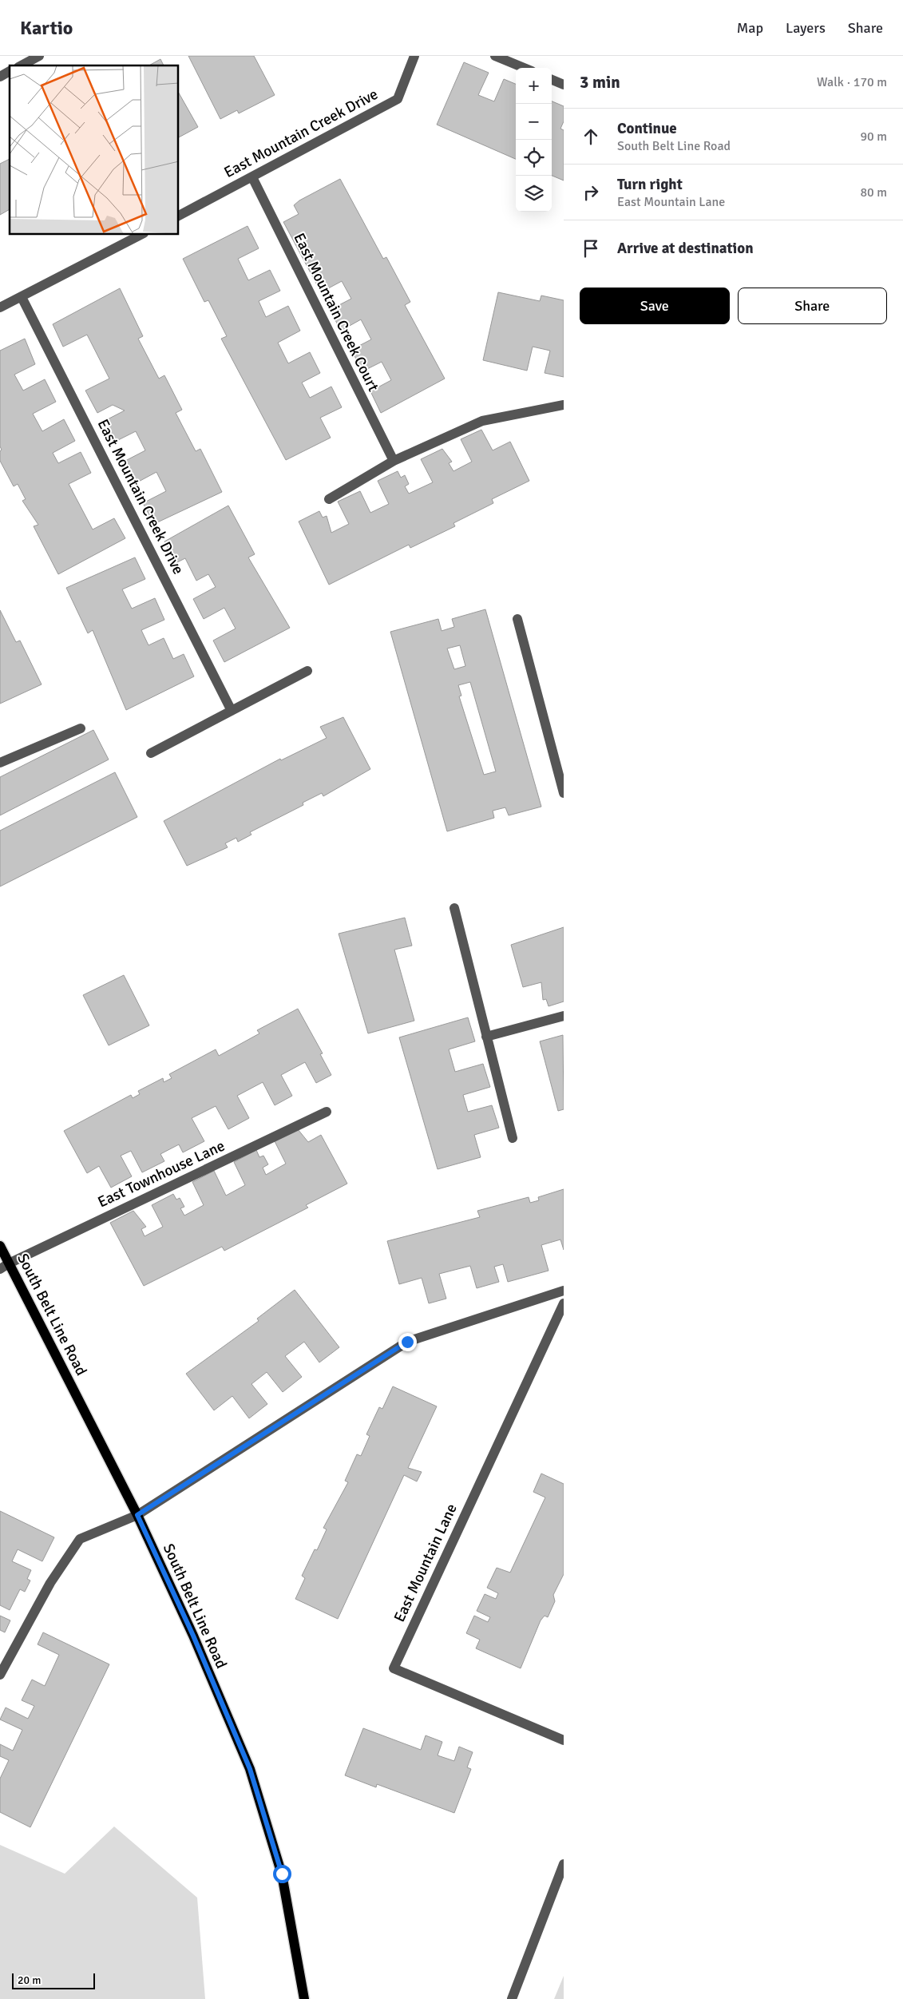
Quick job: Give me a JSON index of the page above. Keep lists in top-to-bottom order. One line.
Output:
{"streets":{"main road":["South Belt Line Road"],"street":["East Mountain Creek Drive","East Mountain Creek Court","East Townhouse Lane","East Mountain Lane"]},"crossings":[["East Mountain Creek Drive","East Mountain Creek Court"],["East Townhouse Lane","South Belt Line Road"]],"scale_bar":"20 m","page":{"header":"Kartio","nav":["Map","Layers","Share"],"heading":["3 min","Walk · 170 m"],"map_buttons":["+","−"],"list":[["Continue","South Belt Line Road","90 m"],["Turn right","East Mountain Lane","80 m"],"Arrive at destination"],"buttons":["Save","Share"],"scale":"20 m"}}
